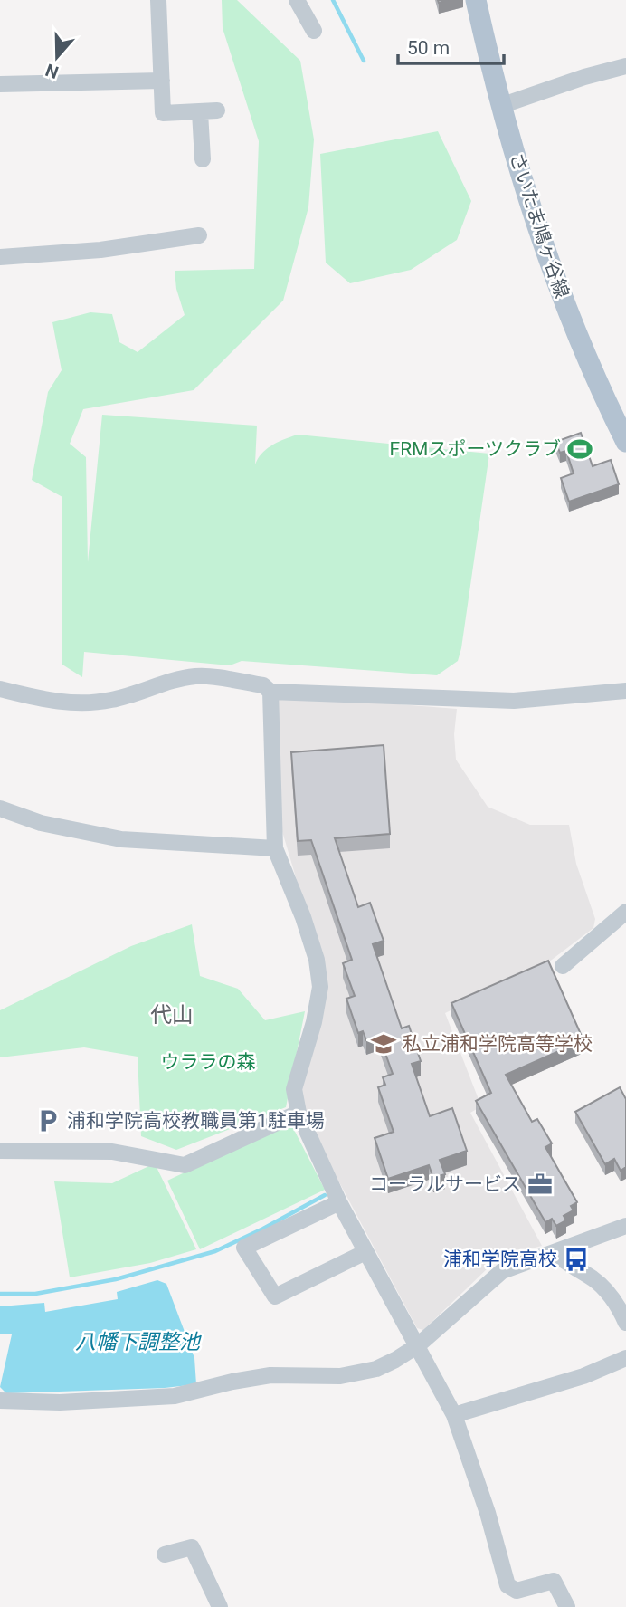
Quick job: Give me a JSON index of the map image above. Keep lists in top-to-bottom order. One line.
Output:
{"streets":{"main road":["さいたま鳩ヶ谷線"]},"districts":["代山"],"water":["八幡下調整池"],"parks":["ウララの森"],"places":{"sports":["FRMスポーツクラブ"],"school or university":["私立浦和学院高等学校"],"parking":["浦和学院高校教職員第1駐車場"],"office":["コーラルサービス"],"bus stop":["浦和学院高校"]},"scale_bar":"50 m","north":"bottom"}
